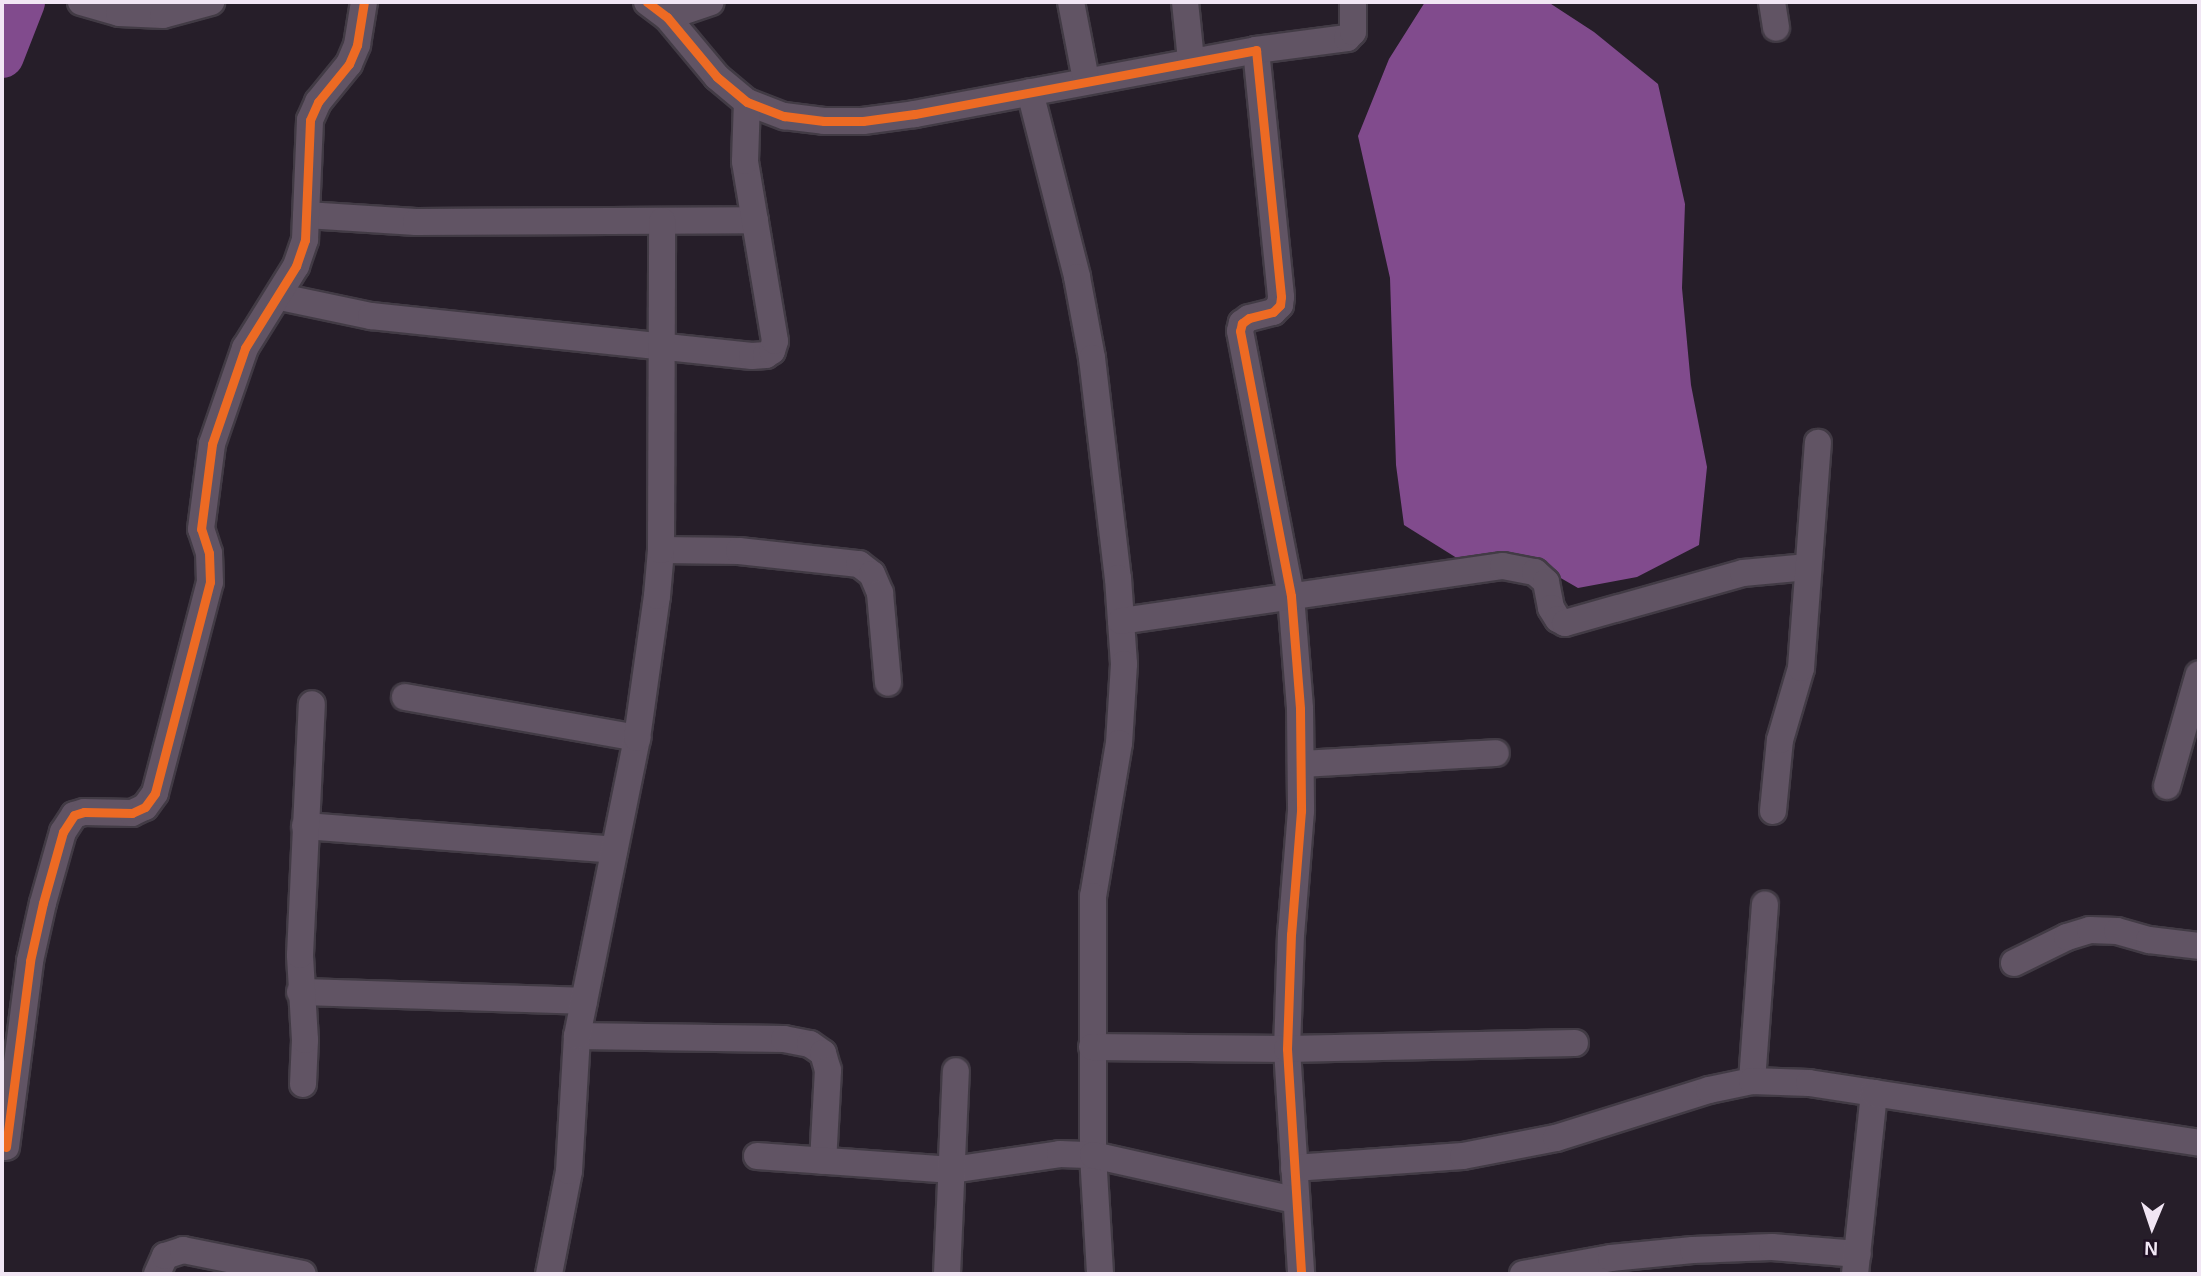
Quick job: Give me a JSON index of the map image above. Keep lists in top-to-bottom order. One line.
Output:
{"north":"bottom"}
